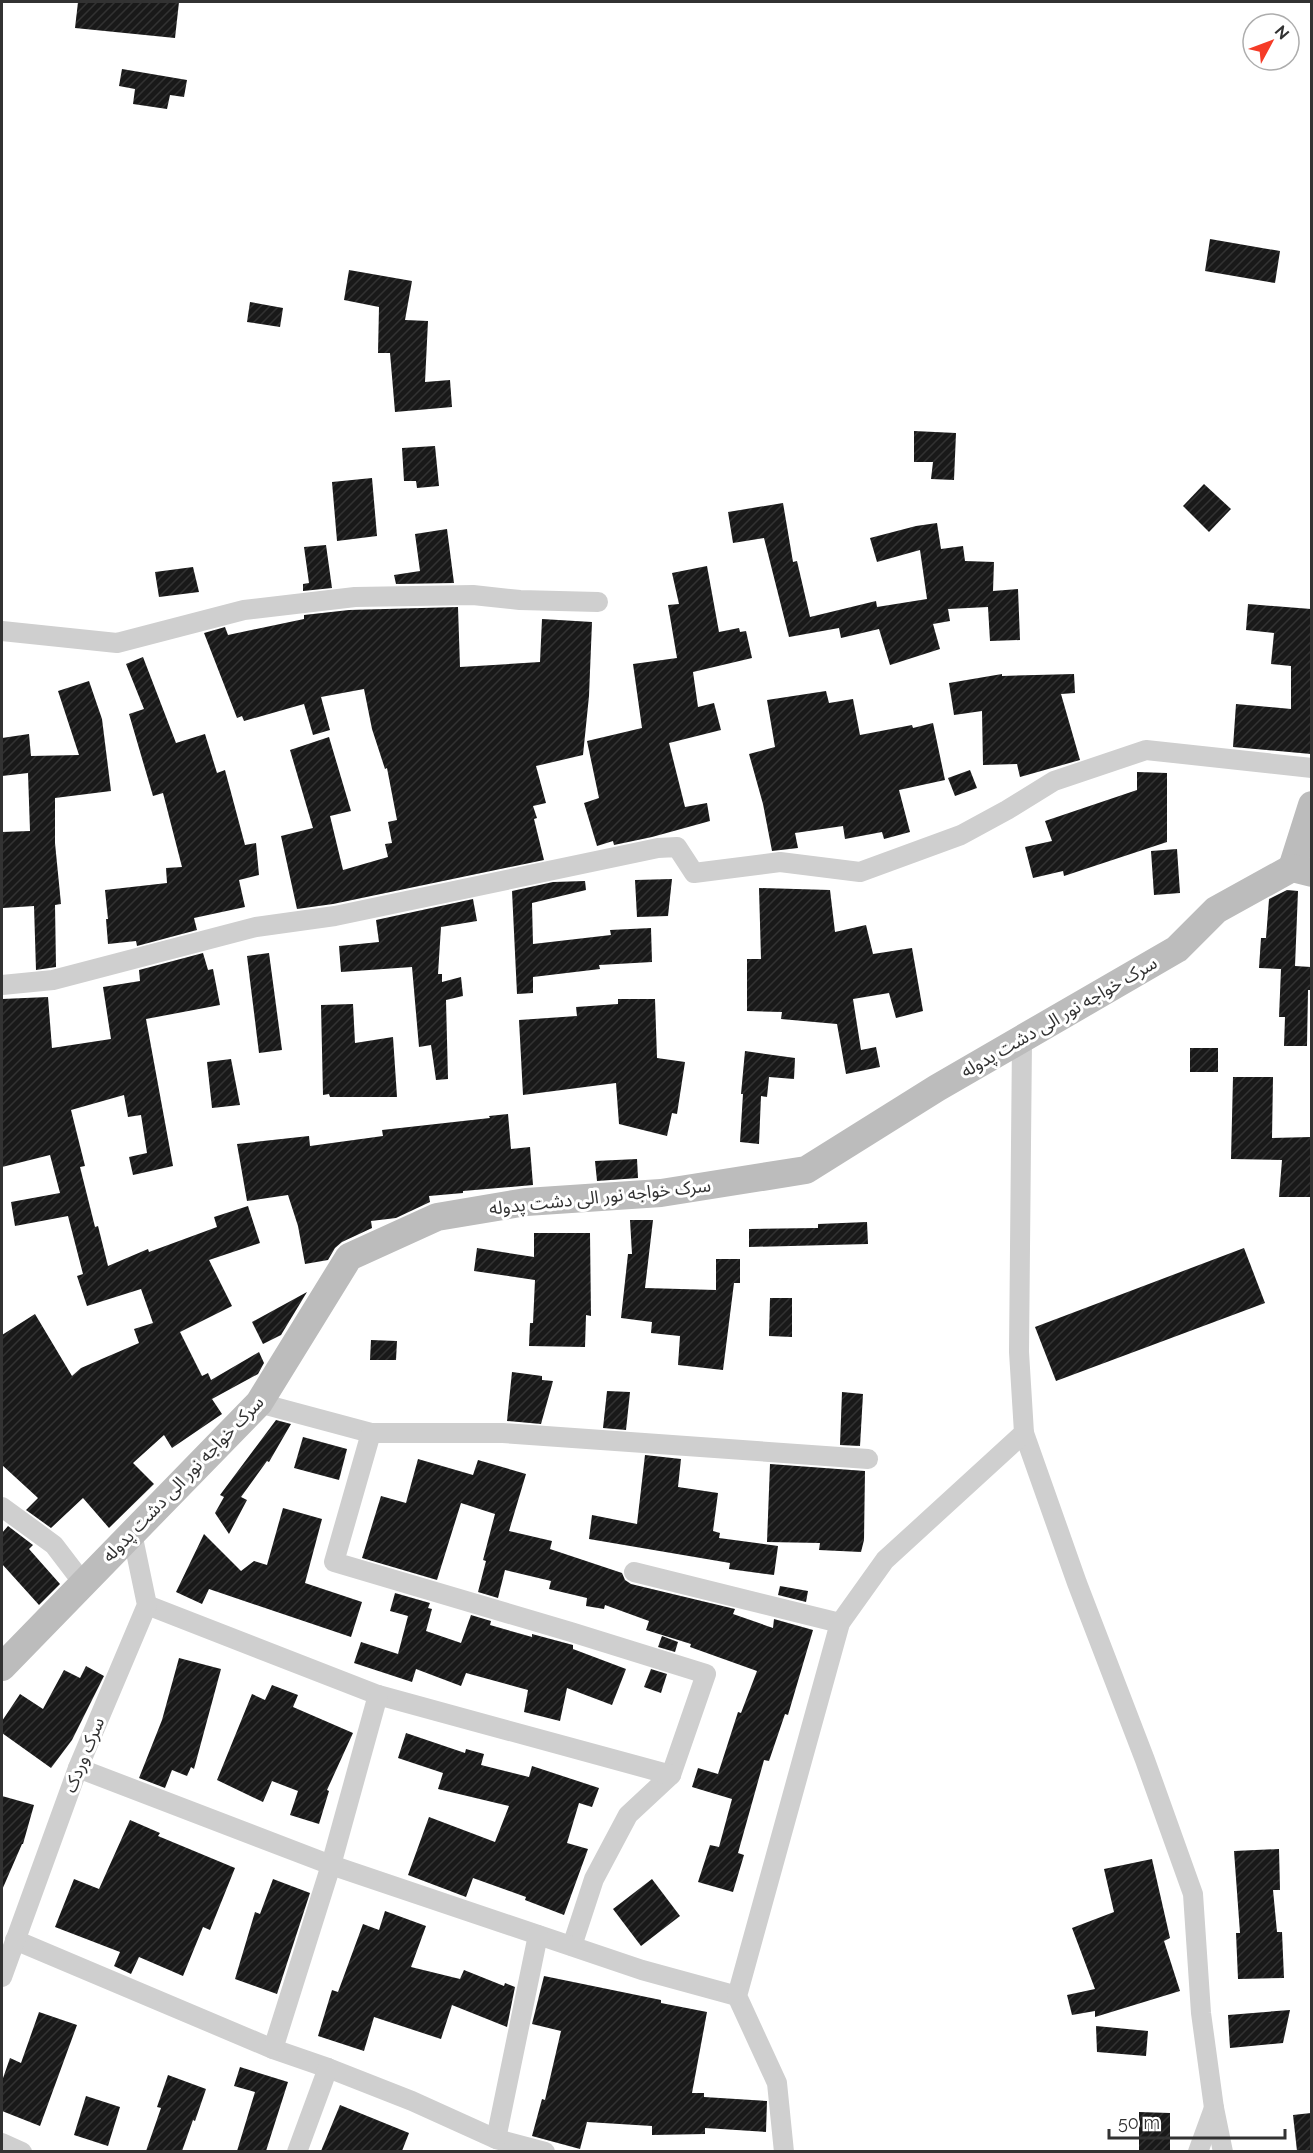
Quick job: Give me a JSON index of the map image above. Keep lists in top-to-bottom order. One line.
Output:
{"streets":{"main road":["سرک خواجه نور الی دشت پدوله"],"street":["سرک وردک"]},"scale_bar":"50 m","north":"top right"}
